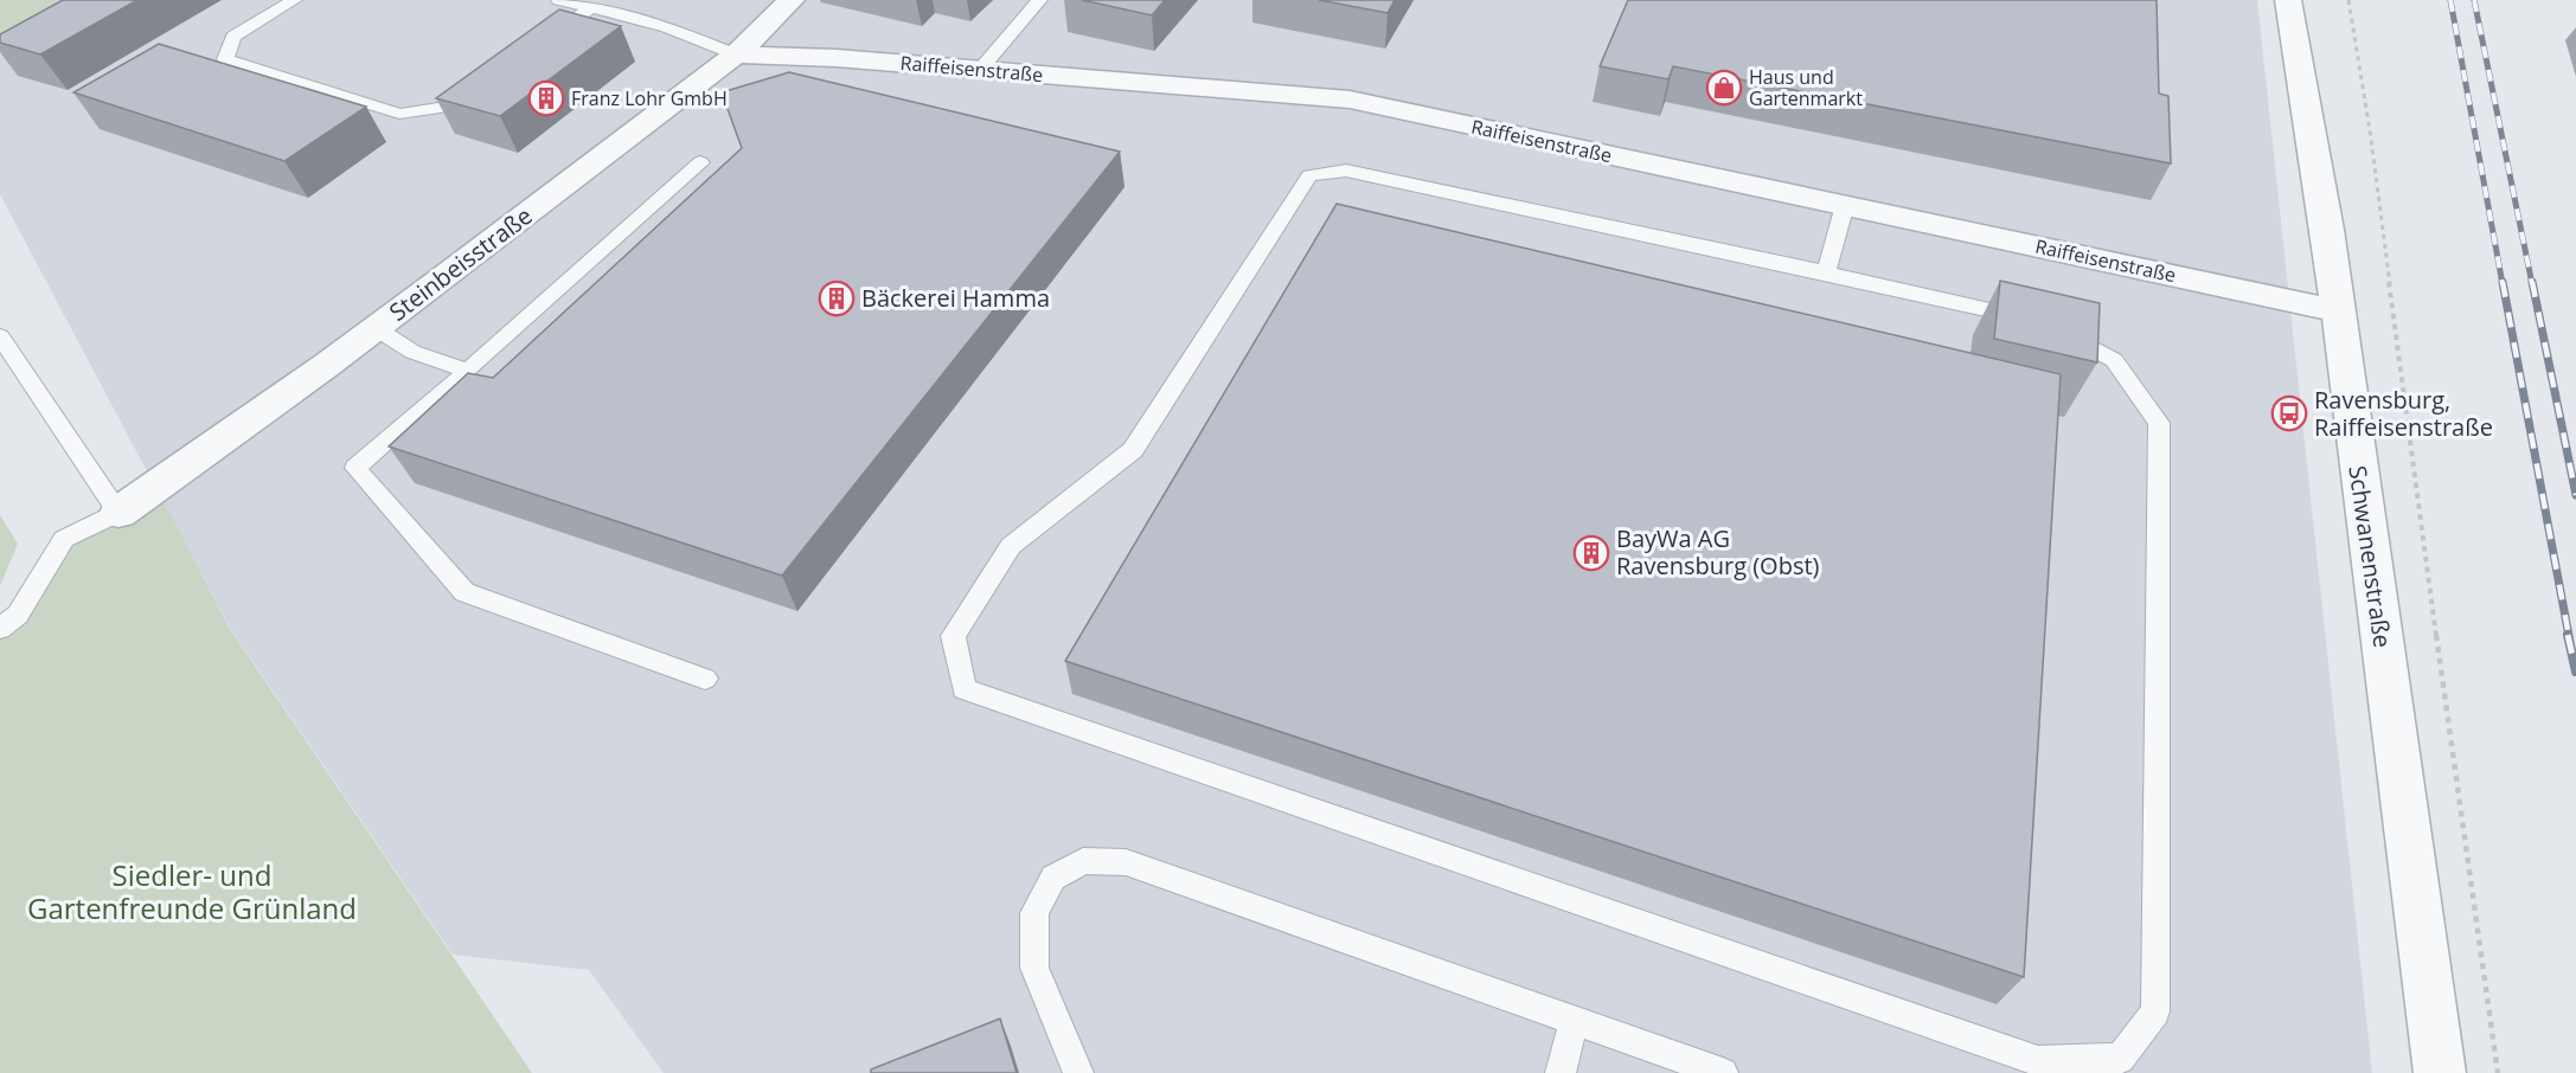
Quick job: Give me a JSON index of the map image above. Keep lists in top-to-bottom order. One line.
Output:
{"streets":{"street":["Raiffeisenstraße","Steinbeisstraße","Schwanenstraße"]},"crossings":[["Raiffeisenstraße","Steinbeisstraße"],["Raiffeisenstraße","Schwanenstraße"]],"parks":["Siedler- und Gartenfreunde Grünland"],"places":{"shop":["Haus und Gartenmarkt"],"building":["Franz Lohr GmbH","Bäckerei Hamma","BayWa AG Ravensburg (Obst)"],"bus stop":["Ravensburg, Raiffeisenstraße"]}}
